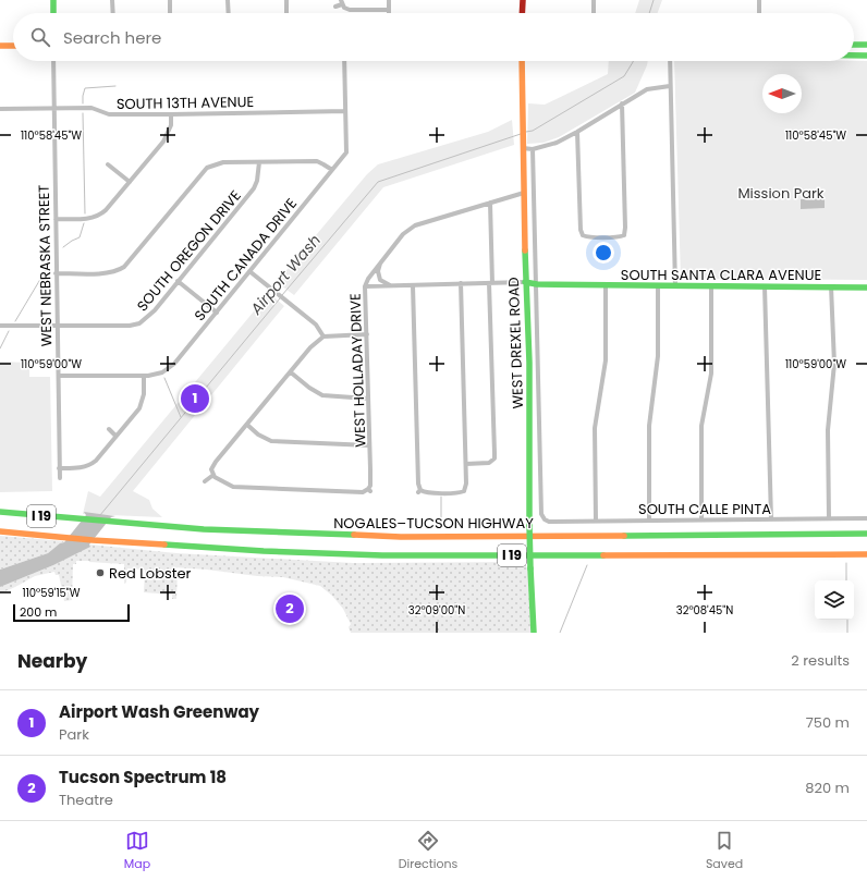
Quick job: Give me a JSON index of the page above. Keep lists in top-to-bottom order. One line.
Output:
{"streets":{"main road":["SOUTH SANTA CLARA AVENUE","WEST DREXEL ROAD","I 19","NOGALES–TUCSON HIGHWAY"],"street":["SOUTH 13TH AVENUE","SOUTH OREGON DRIVE","SOUTH CANADA DRIVE","WEST NEBRASKA STREET","WEST HOLLADAY DRIVE","SOUTH CALLE PINTA"]},"crossings":[["SOUTH 13TH AVENUE","SOUTH CANADA DRIVE"],["SOUTH 13TH AVENUE","WEST NEBRASKA STREET"],["SOUTH OREGON DRIVE","WEST NEBRASKA STREET"],["SOUTH CANADA DRIVE","WEST NEBRASKA STREET"],["SOUTH SANTA CLARA AVENUE","WEST DREXEL ROAD"],["SOUTH SANTA CLARA AVENUE","WEST HOLLADAY DRIVE"],["WEST DREXEL ROAD","WEST HOLLADAY DRIVE"],["WEST DREXEL ROAD","SOUTH CALLE PINTA"]],"water":["Airport Wash"],"parks":["Mission Park"],"places":["Red Lobster"],"scale_bar":"200 m","north":"left","page":{"search":"Search here","pins":["1","2"],"scale":"200 m","heading":["Nearby","2 results"],"list":[{"mark":"1","name":"Airport Wash Greenway","note":"Park","value":"750 m"},{"mark":"2","name":"Tucson Spectrum 18","note":"Theatre","value":"820 m"}],"nav":["Map","Directions","Saved"]},"coordinates":["110°58'45\"W","110°59'00\"W","110°59'15\"W","32°09'00\"N","32°08'45\"N"]}
